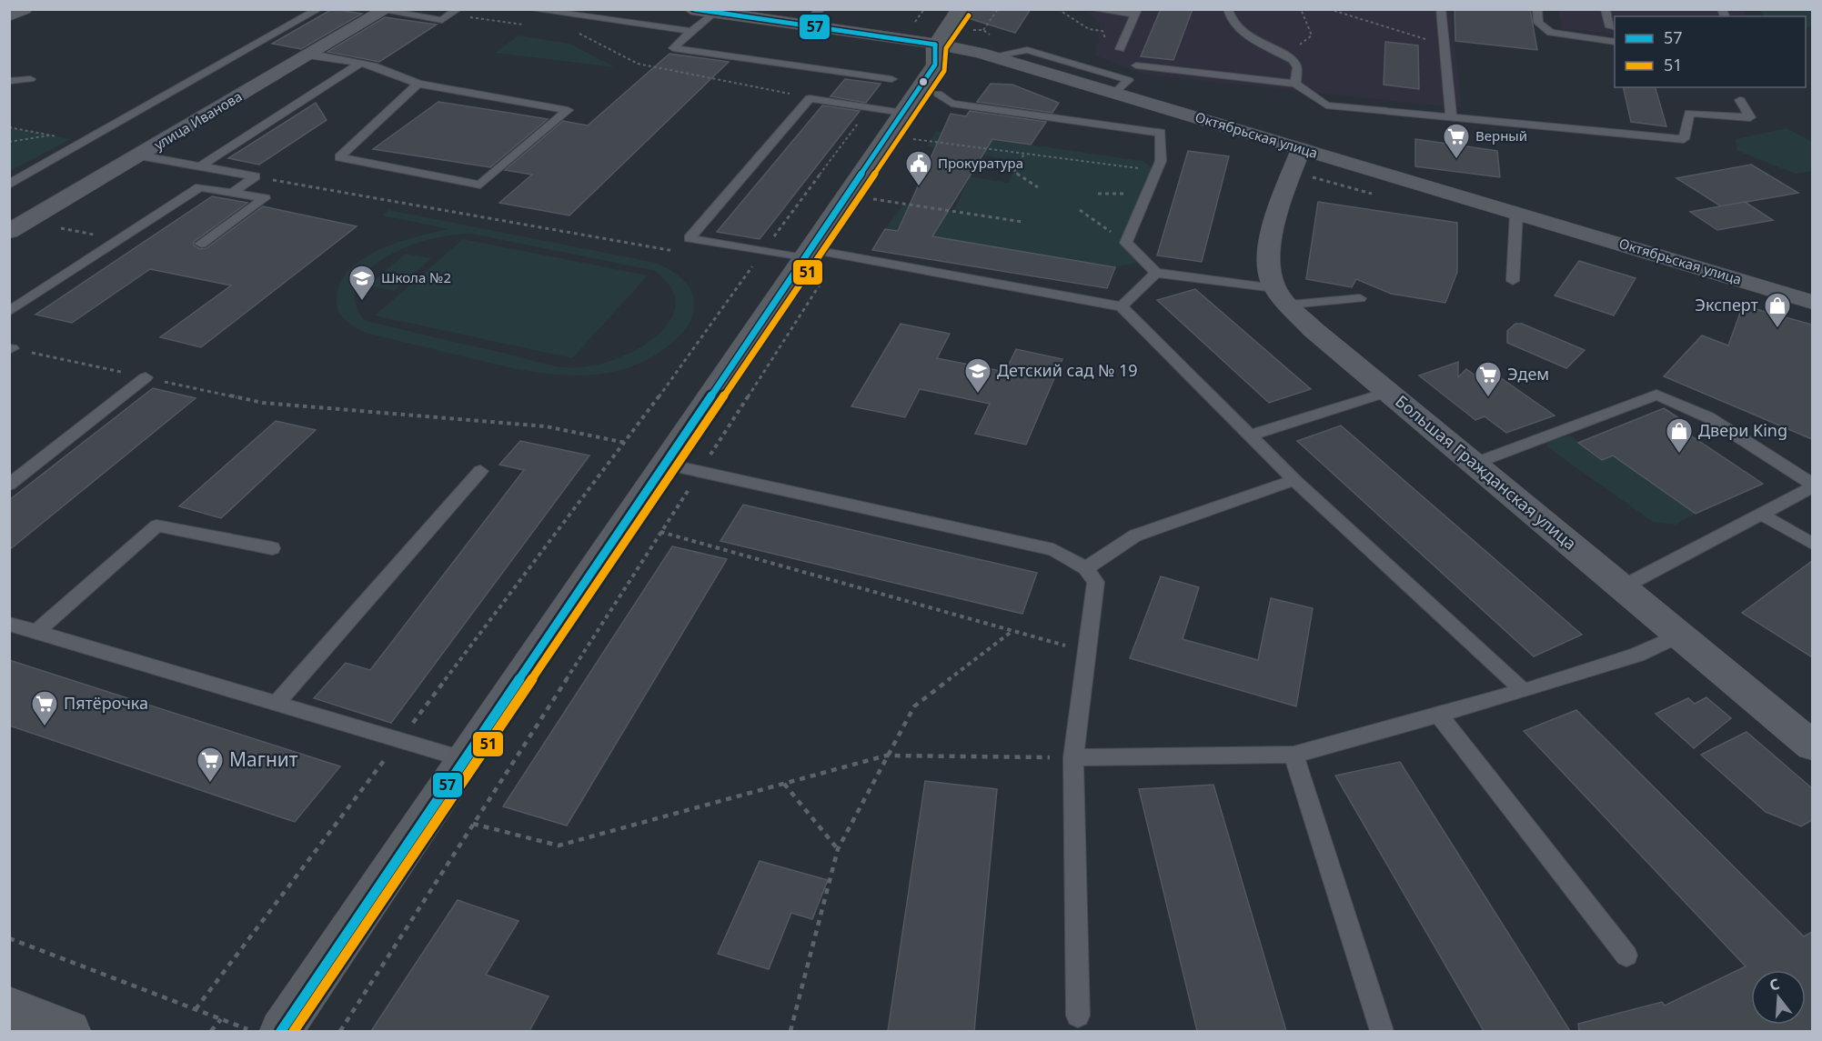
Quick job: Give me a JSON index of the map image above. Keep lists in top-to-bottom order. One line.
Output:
{"streets":{"street":["улица Иванова","Октябрьская улица","Большая Гражданская улица"]},"crossings":[["Октябрьская улица","Большая Гражданская улица"]],"places":{"supermarket":["Верный","Эдем","Пятёрочка","Магнит"],"public building":["Прокуратура"],"school or university":["Школа №2","Детский сад № 19"],"shop":["Эксперт","Двери King"]},"lines":["transit line 57","transit line 51"],"legend":["57","51"],"north":"top"}
